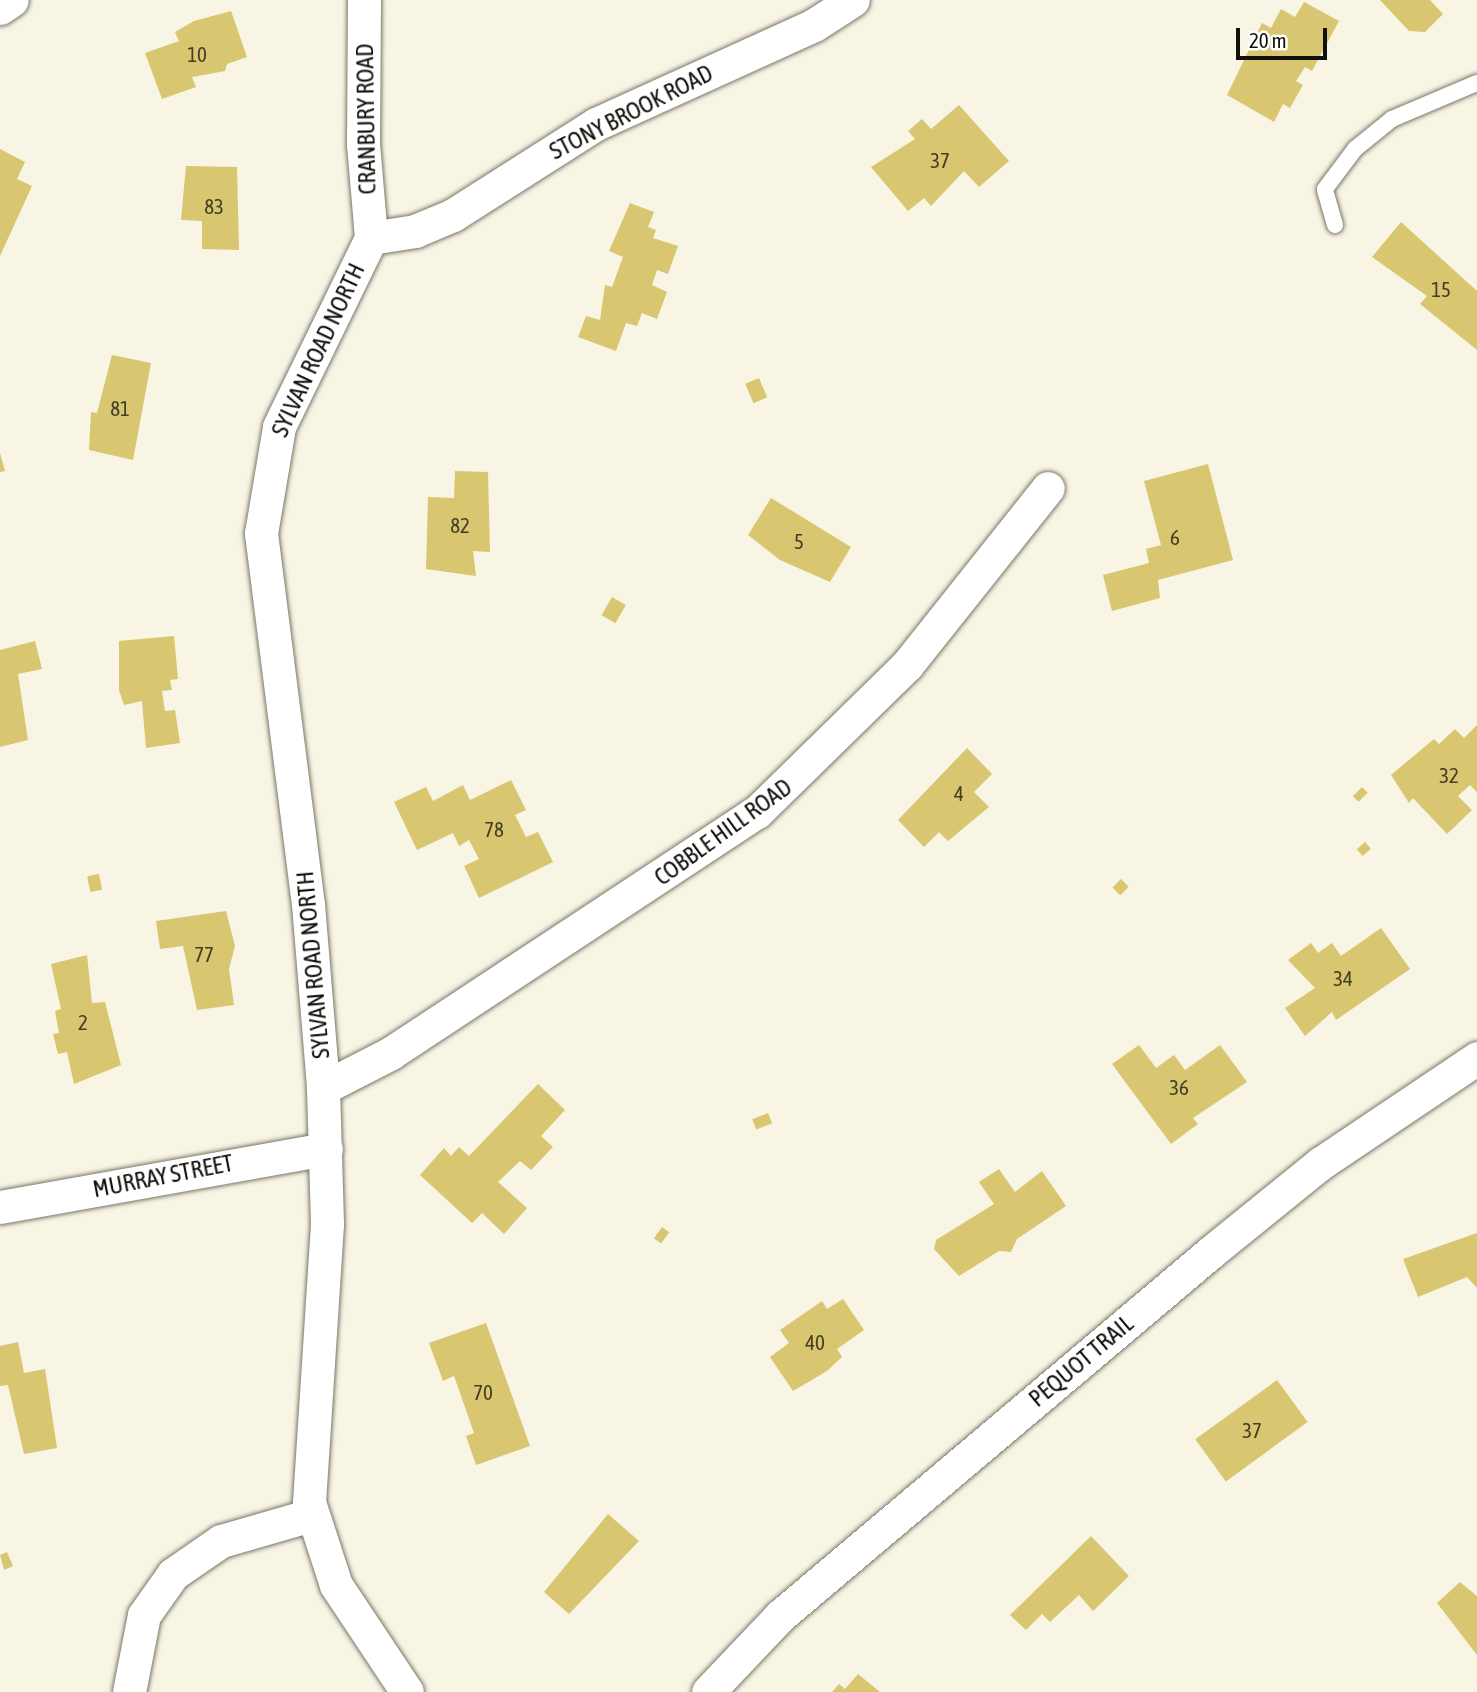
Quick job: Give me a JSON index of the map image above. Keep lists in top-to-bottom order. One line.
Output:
{"streets":{"street":["STONY BROOK ROAD","CRANBURY ROAD","SYLVAN ROAD NORTH","COBBLE HILL ROAD","MURRAY STREET","PEQUOT TRAIL"]},"crossings":[["STONY BROOK ROAD","CRANBURY ROAD"],["STONY BROOK ROAD","SYLVAN ROAD NORTH"],["CRANBURY ROAD","SYLVAN ROAD NORTH"],["SYLVAN ROAD NORTH","COBBLE HILL ROAD"],["SYLVAN ROAD NORTH","MURRAY STREET"]],"house_numbers":["10","37","83","15","81","82","6","5","32","4","78","77","34","2","36","40","70","37"],"scale_bar":"20 m"}
